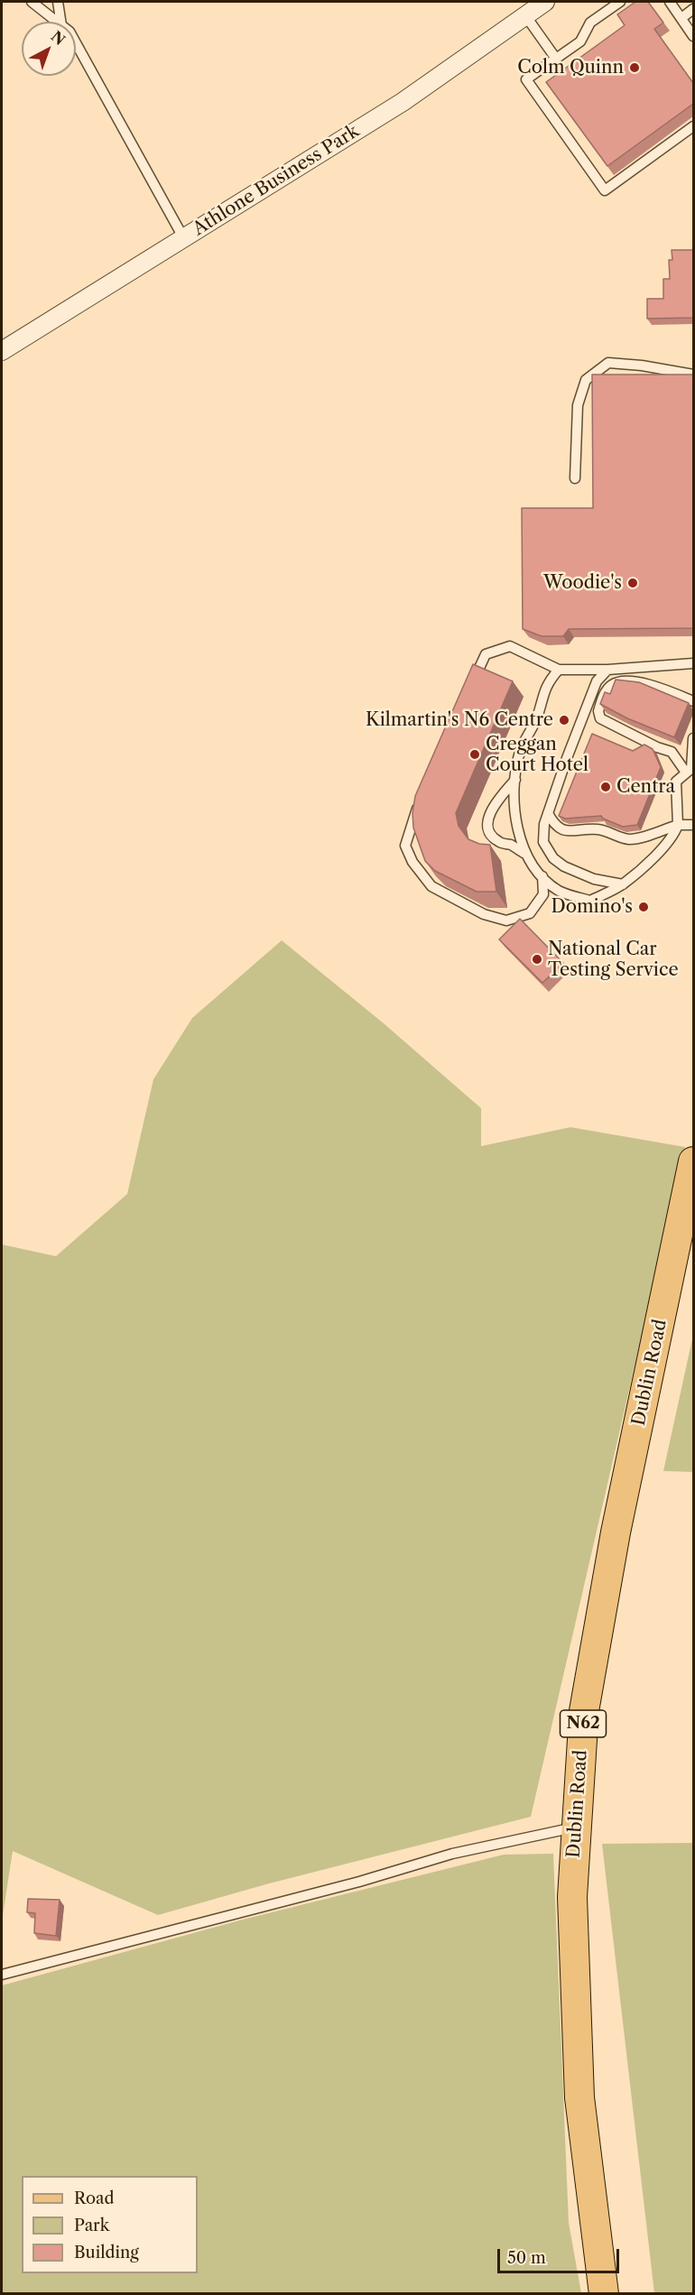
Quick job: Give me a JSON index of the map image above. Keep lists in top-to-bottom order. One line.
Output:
{"streets":{"main road":["Dublin Road","N62"],"street":["Athlone Business Park"]},"places":["Colm Quinn","Woodie's","Kilmartin's N6 Centre","Creggan Court Hotel","Centra","Domino's","National Car Testing Service"],"legend":["Road","Park","Building"],"scale_bar":"50 m","north":"top right"}
